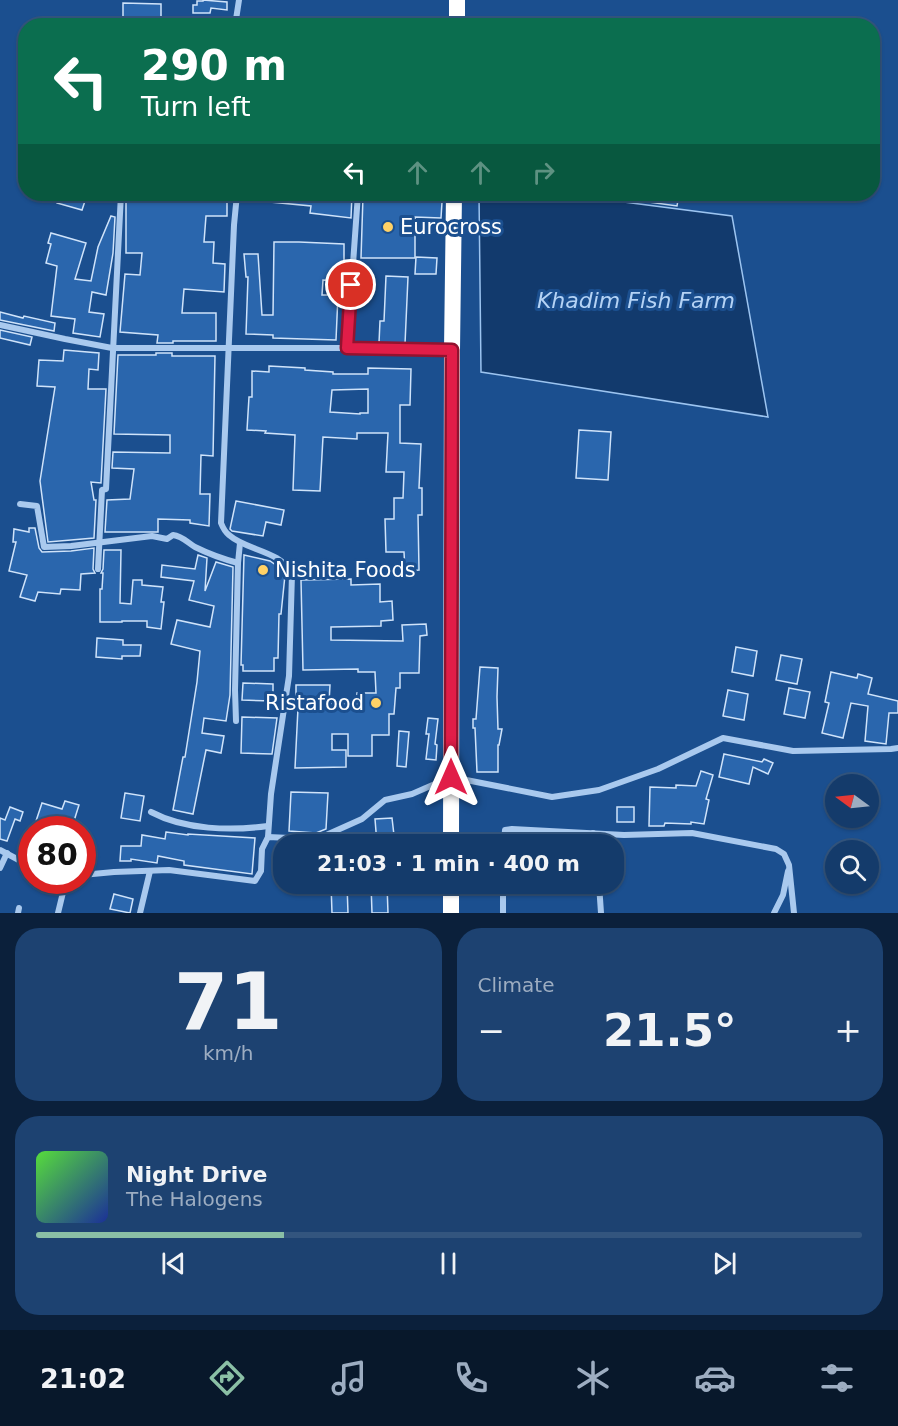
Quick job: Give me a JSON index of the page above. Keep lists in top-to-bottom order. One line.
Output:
{"water":["Khadim Fish Farm"],"places":["Eurocross","Nishita Foods","Ristafood"],"north":"left","page":{"turn":["290 m","Turn left"],"limit":"80","trip":"21:03 · 1 min · 400 m","tile":[["71","km/h"],"Climate"],"heat":["−","21.5°","+"],"song":["Night Drive","The Halogens"],"tabs":"21:02"}}
